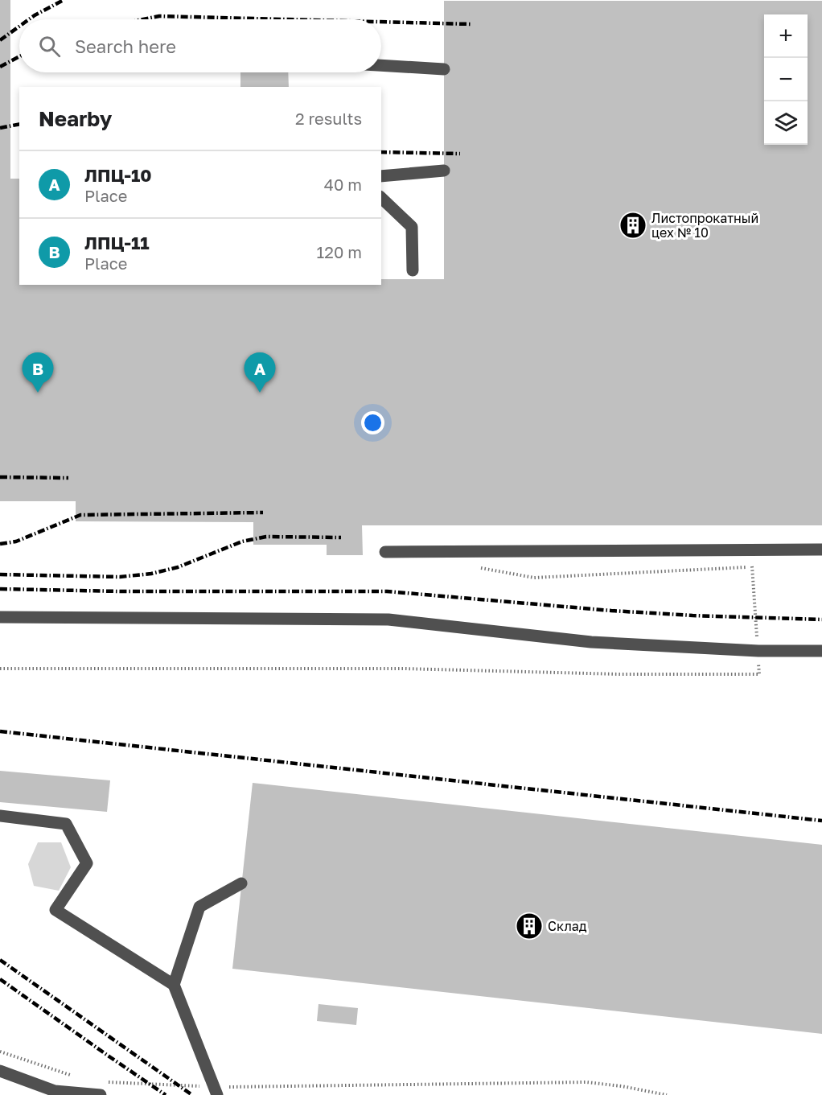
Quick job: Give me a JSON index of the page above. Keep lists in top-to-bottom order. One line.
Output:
{"places":{"building":["Листопрокатный цех № 10","Склад"]},"page":{"map_buttons":["+","−"],"search":"Search here","heading":["Nearby","2 results"],"list":[{"mark":"A","name":"ЛПЦ-10","note":"Place","value":"40 m"},{"mark":"B","name":"ЛПЦ-11","note":"Place","value":"120 m"}],"pins":["A","B"]}}
